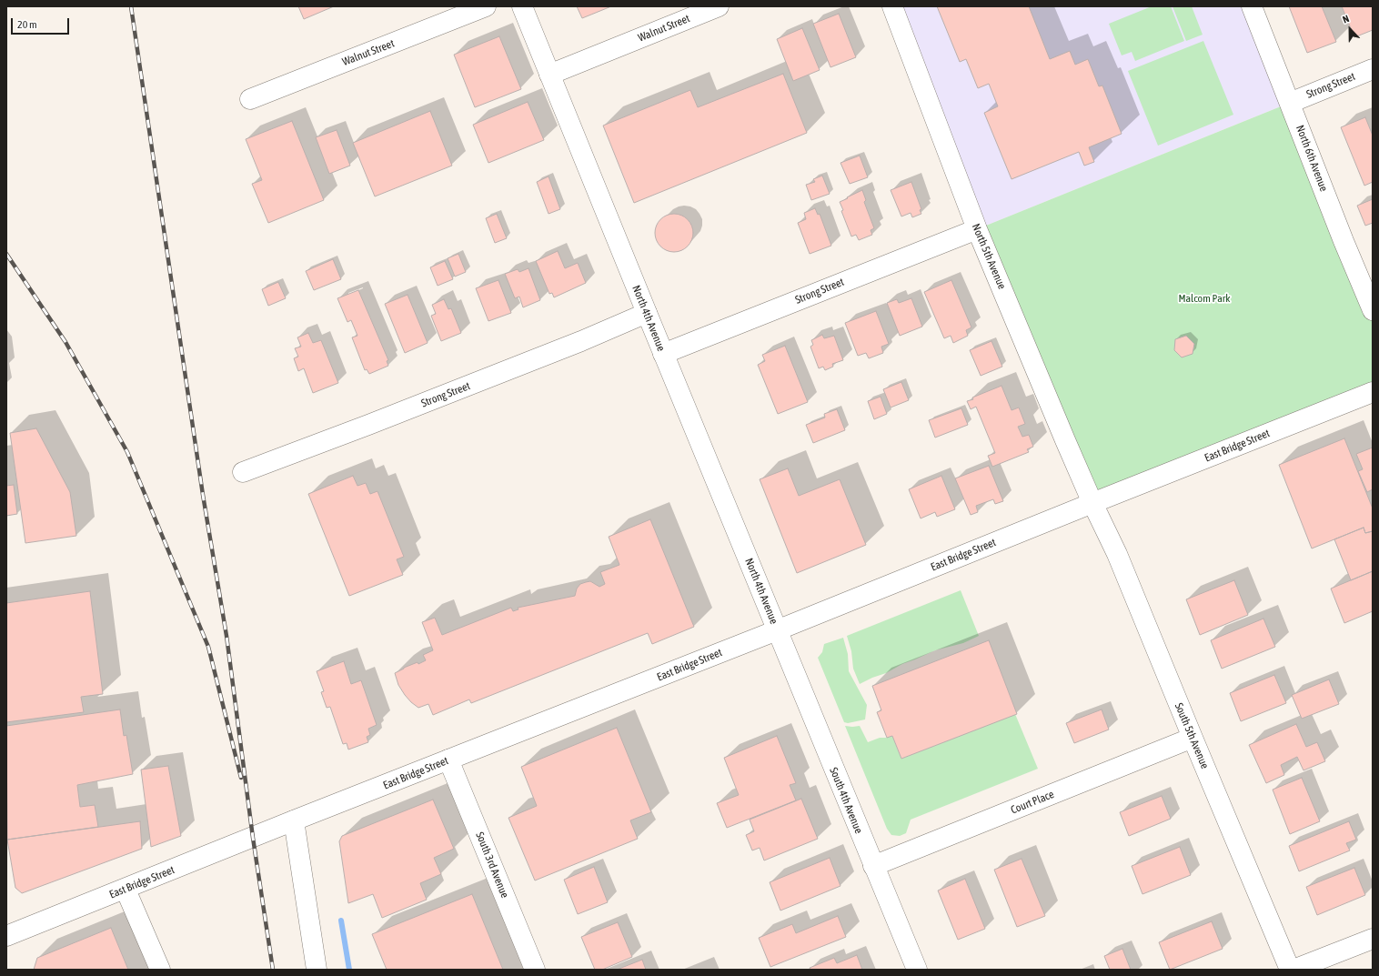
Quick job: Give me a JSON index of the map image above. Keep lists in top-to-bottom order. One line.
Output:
{"streets":{"street":["Walnut Street","Strong Street","North 6th Avenue","North 5th Avenue","North 4th Avenue","East Bridge Street","South 5th Avenue","South 4th Avenue","Court Place","South 3rd Avenue"]},"crossings":[["Walnut Street","North 4th Avenue"],["Strong Street","North 6th Avenue"],["Strong Street","North 5th Avenue"],["Strong Street","North 4th Avenue"],["North 5th Avenue","East Bridge Street"],["North 5th Avenue","South 5th Avenue"],["North 4th Avenue","East Bridge Street"],["North 4th Avenue","South 4th Avenue"],["East Bridge Street","South 5th Avenue"],["East Bridge Street","South 4th Avenue"],["East Bridge Street","South 3rd Avenue"],["South 5th Avenue","Court Place"],["South 4th Avenue","Court Place"]],"parks":["Malcom Park"],"scale_bar":"20 m","north":"top"}
